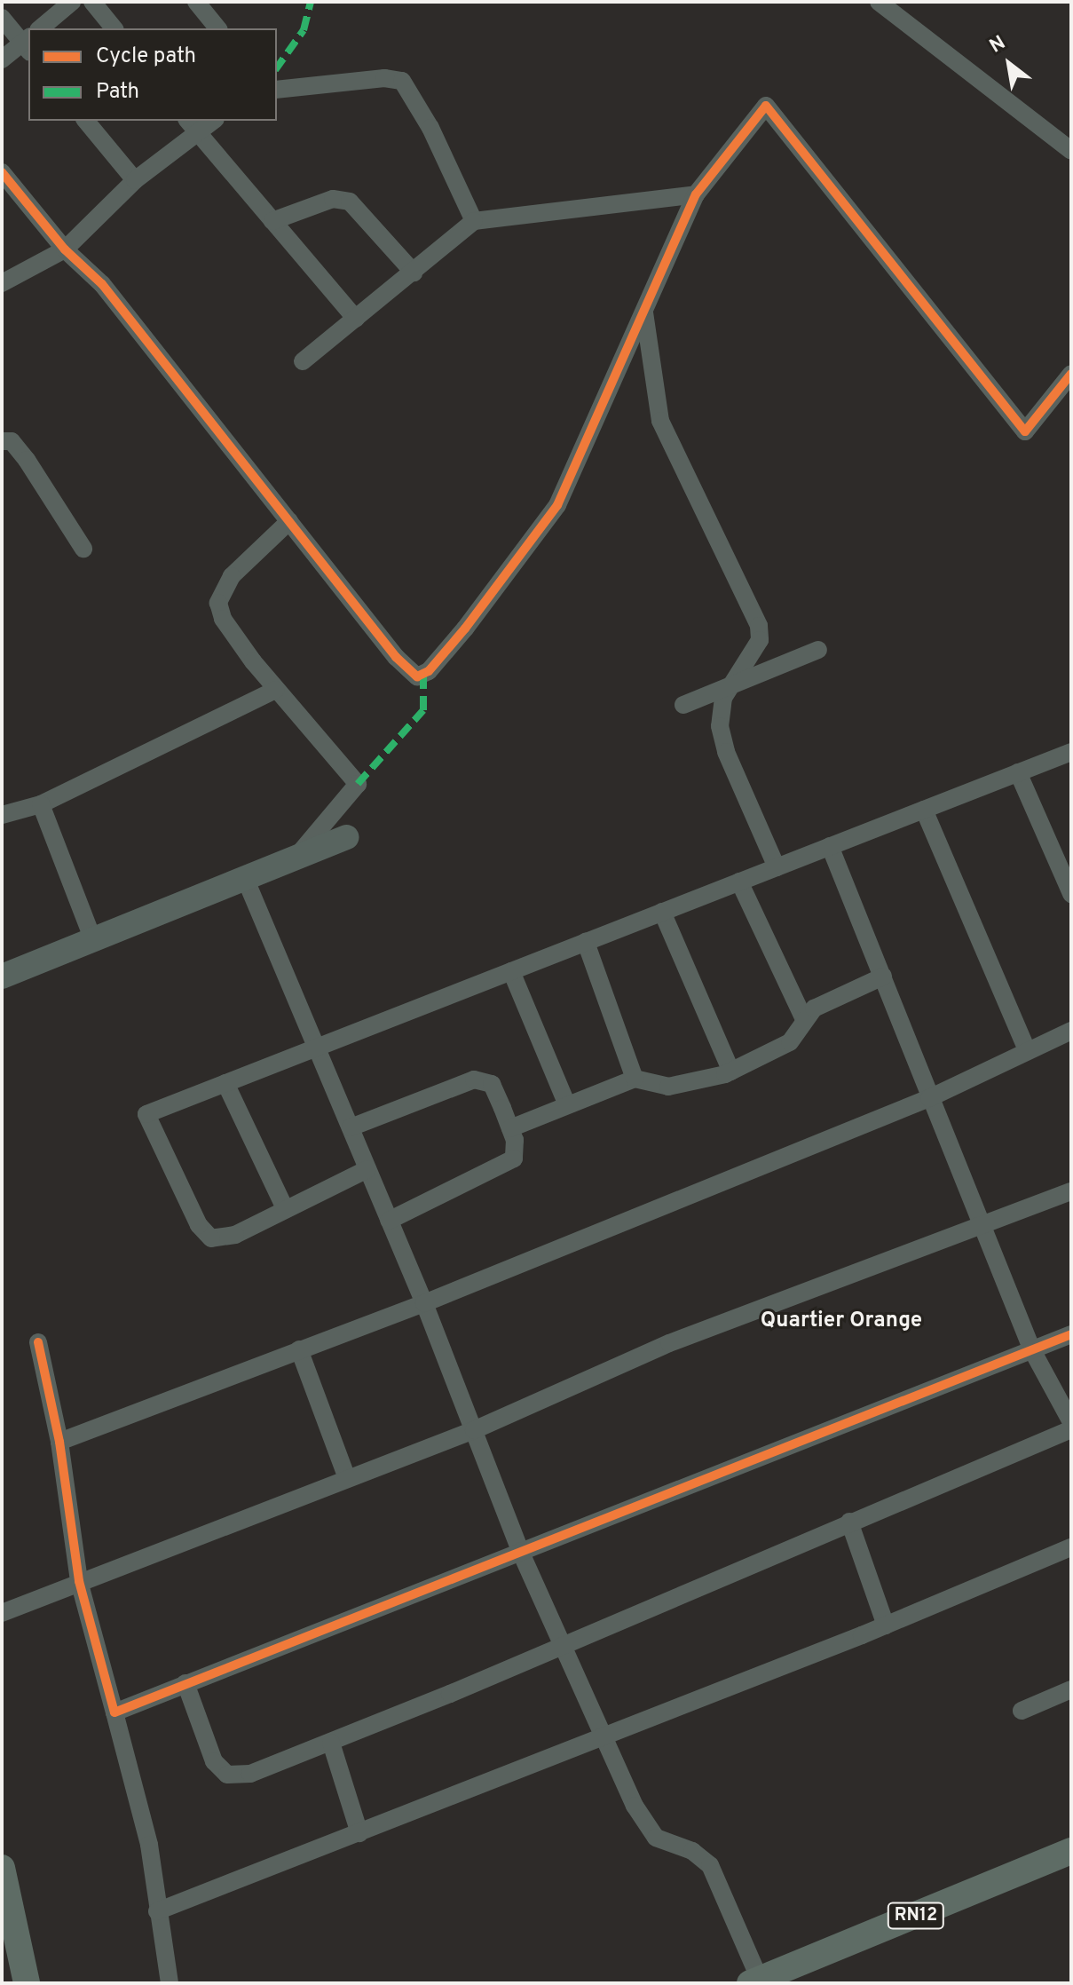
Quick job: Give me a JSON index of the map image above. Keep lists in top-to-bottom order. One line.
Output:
{"streets":{"main road":["RN12"]},"districts":["Quartier Orange"],"legend":["Cycle path","Path"],"north":"top left"}
